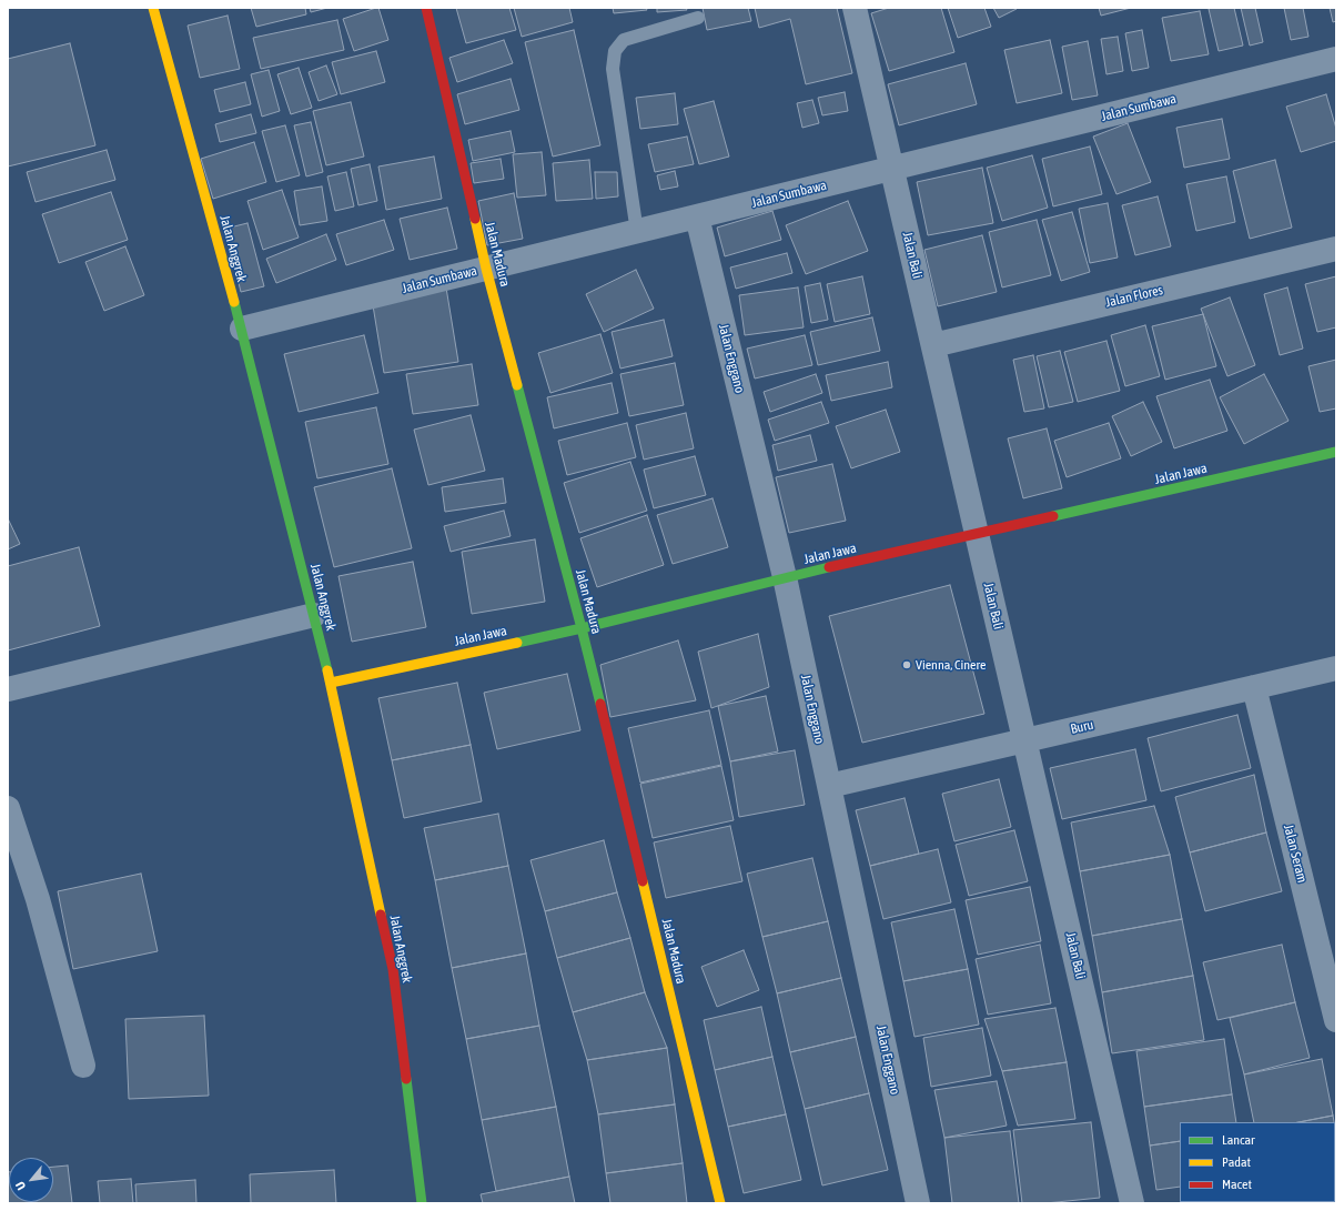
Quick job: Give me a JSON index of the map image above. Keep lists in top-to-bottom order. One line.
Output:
{"streets":{"street":["Jalan Sumbawa","Jalan Anggrek","Jalan Madura","Jalan Bali","Jalan Flores","Jalan Enggano","Jalan Jawa","Buru","Jalan Seram"]},"crossings":[["Jalan Sumbawa","Jalan Anggrek"],["Jalan Sumbawa","Jalan Madura"],["Jalan Sumbawa","Jalan Bali"],["Jalan Sumbawa","Jalan Enggano"],["Jalan Anggrek","Jalan Jawa"],["Jalan Madura","Jalan Jawa"],["Jalan Bali","Jalan Flores"],["Jalan Bali","Jalan Jawa"],["Jalan Bali","Buru"],["Jalan Enggano","Jalan Jawa"],["Jalan Enggano","Buru"],["Buru","Jalan Seram"]],"places":["Vienna, Cinere"],"legend":["Lancar","Padat","Macet"],"north":"bottom left"}
